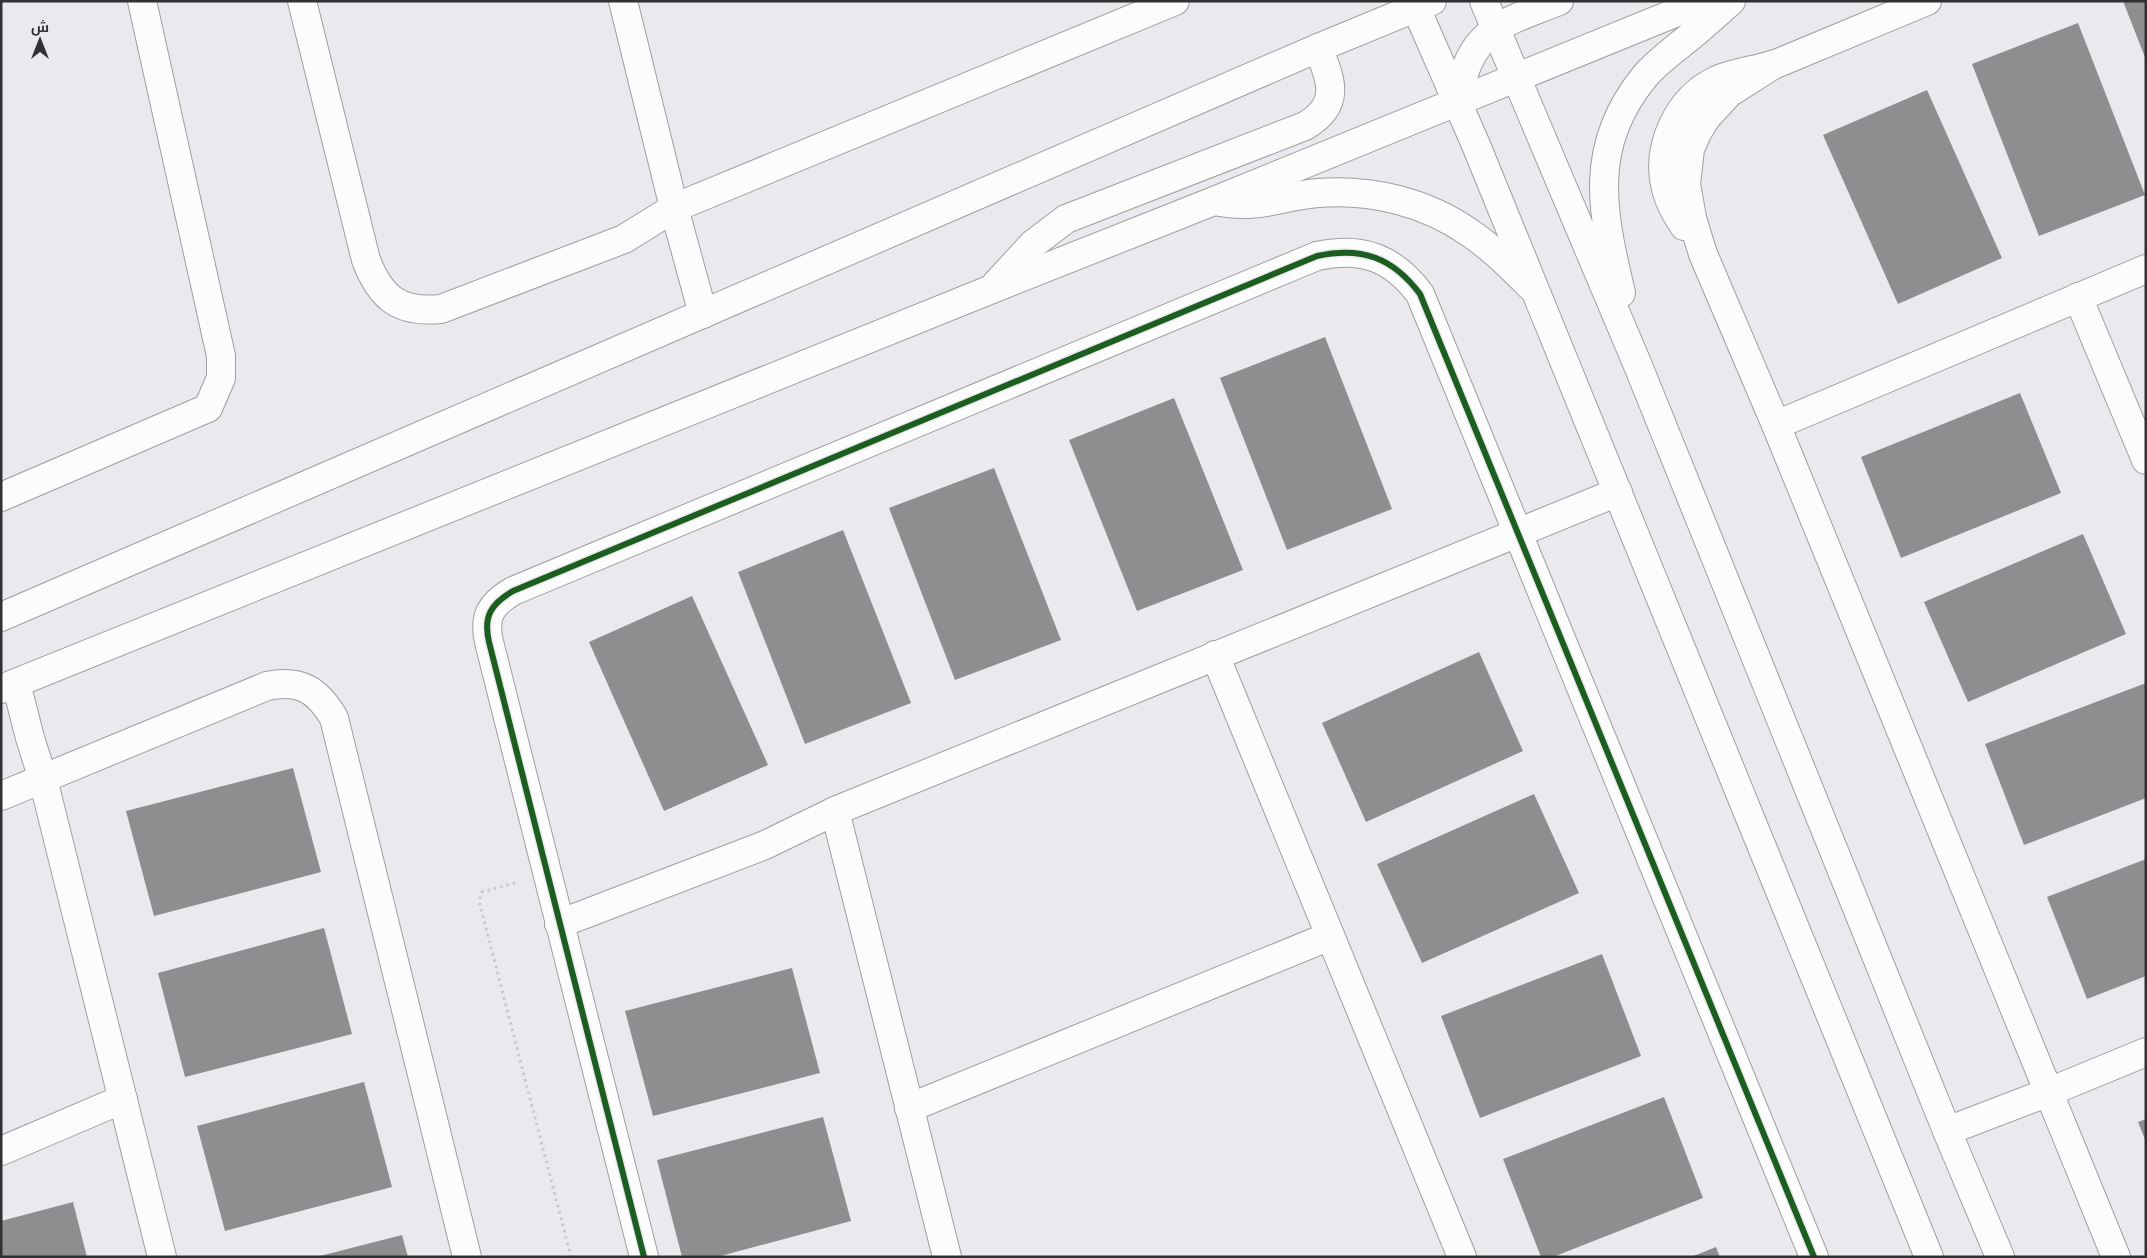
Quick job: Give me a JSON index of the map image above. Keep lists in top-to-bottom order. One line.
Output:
{"north":"top"}
